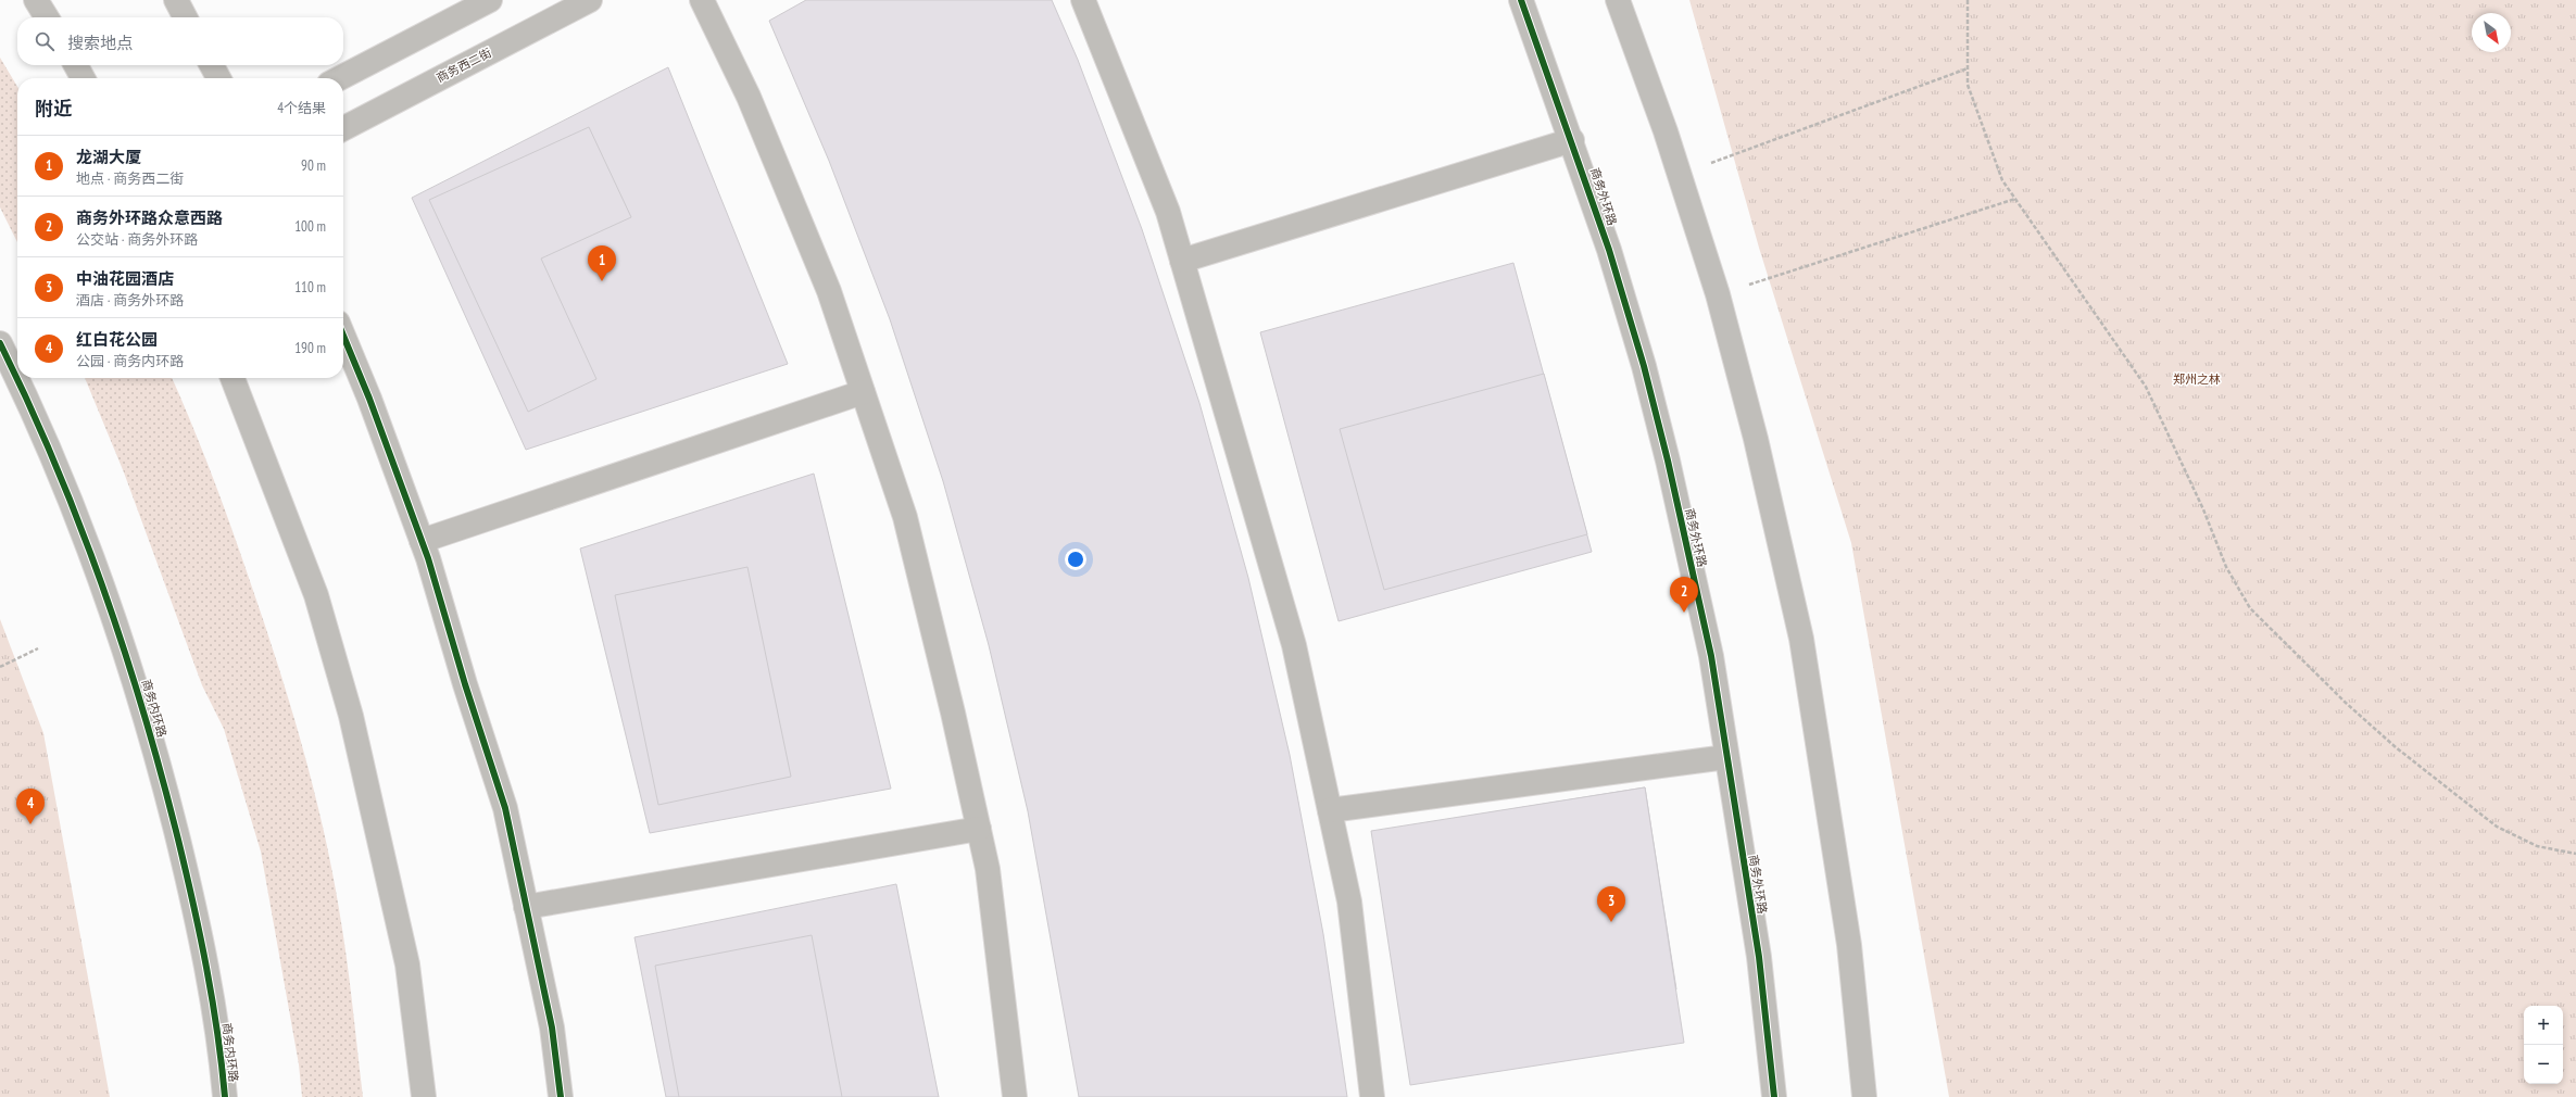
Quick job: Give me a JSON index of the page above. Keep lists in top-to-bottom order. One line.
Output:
{"streets":{"street":["商务西二街","商务外环路","商务内环路"]},"parks":["郑州之林"],"north":"bottom right","page":{"search":"搜索地点","heading":["附近","4个结果"],"list":[{"mark":"1","name":"龙湖大厦","note":"地点 · 商务西二街","value":"90 m"},{"mark":"2","name":"商务外环路众意西路","note":"公交站 · 商务外环路","value":"100 m"},{"mark":"3","name":"中油花园酒店","note":"酒店 · 商务外环路","value":"110 m"},{"mark":"4","name":"红白花公园","note":"公园 · 商务内环路","value":"190 m"}],"pins":["1","2","4","3"],"map_buttons":["+","−"]}}
